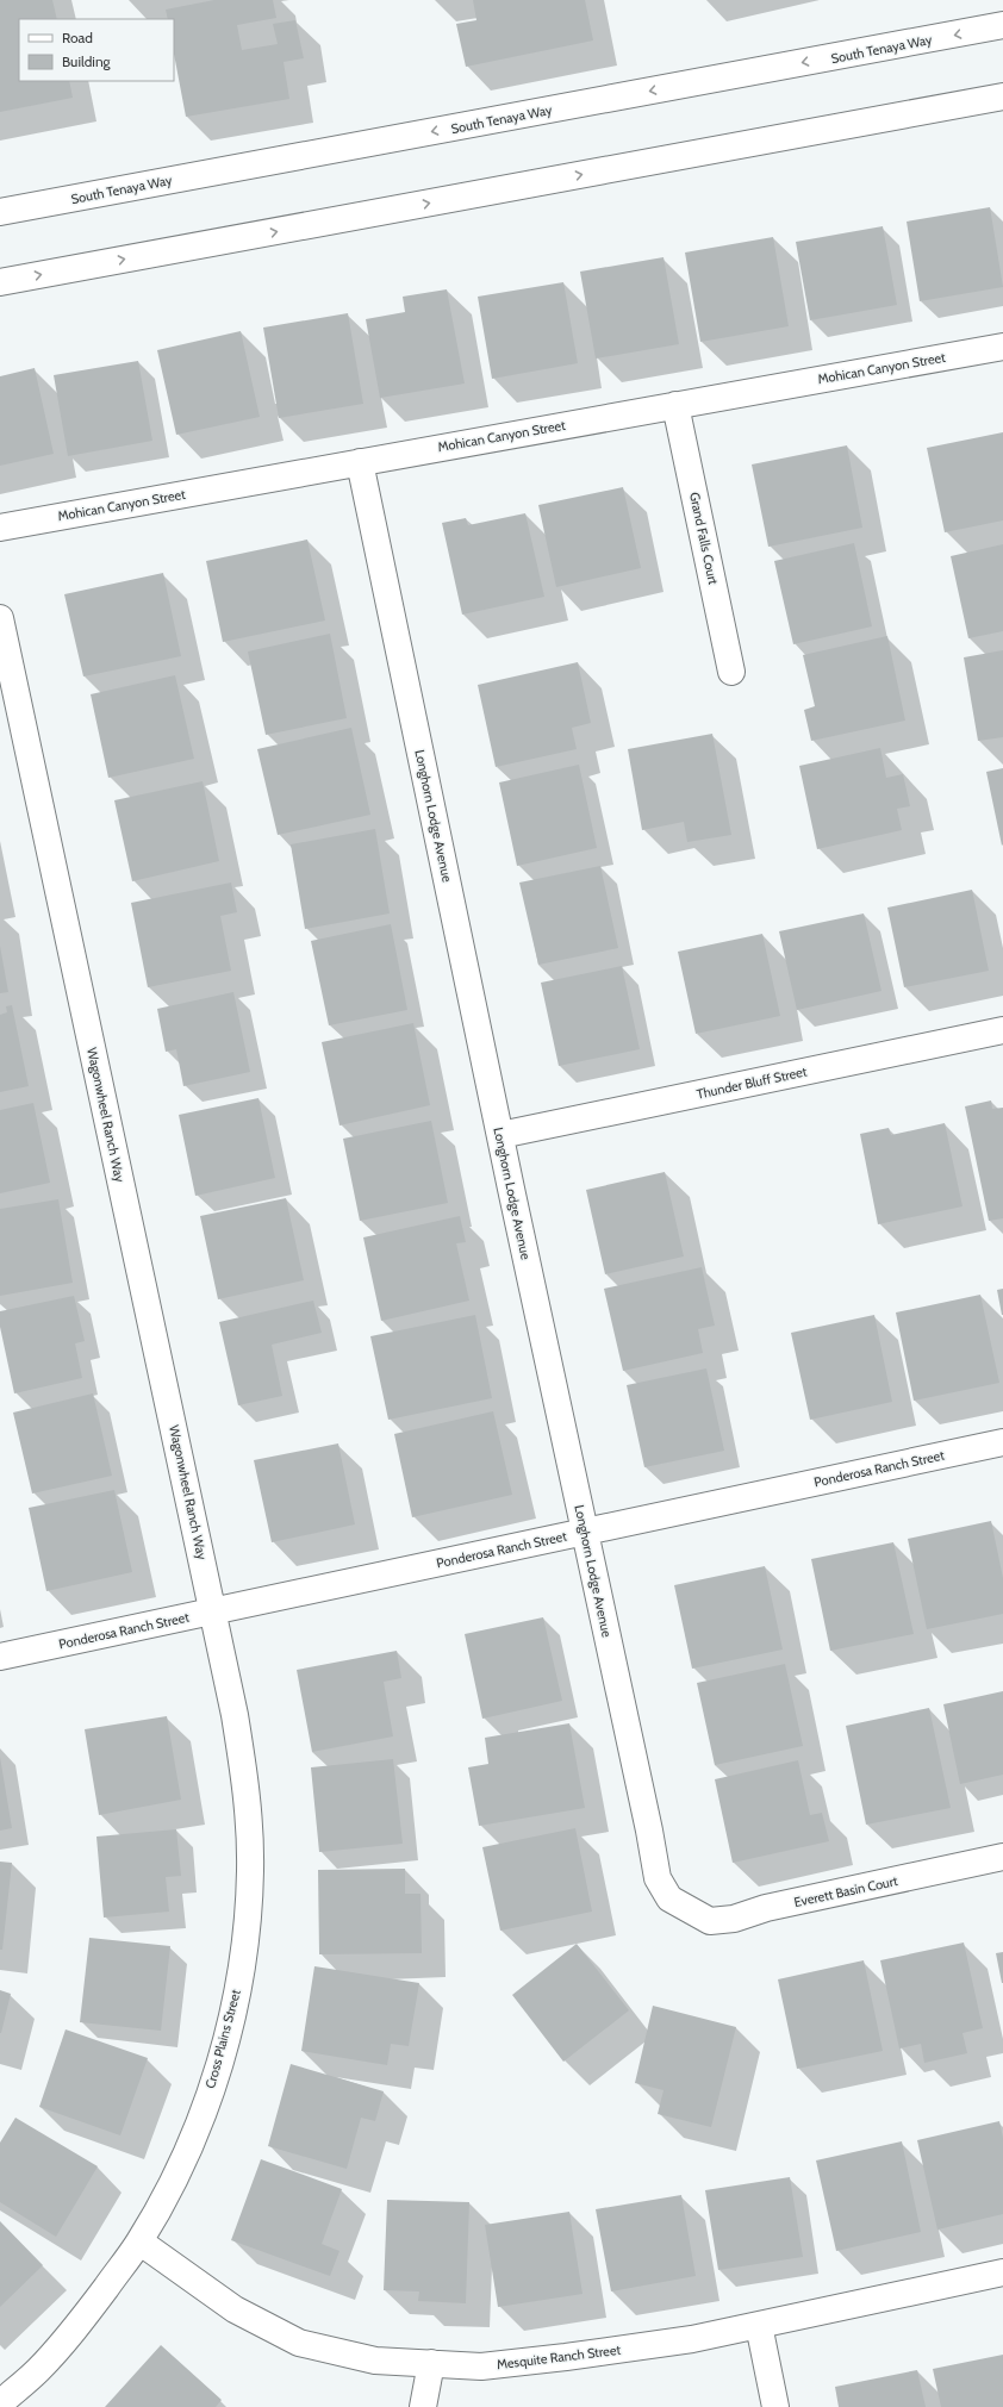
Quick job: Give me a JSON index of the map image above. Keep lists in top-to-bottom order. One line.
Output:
{"streets":{"street":["South Tenaya Way","Mohican Canyon Street","Grand Falls Court","Longhorn Lodge Avenue","Thunder Bluff Street","Wagonwheel Ranch Way","Ponderosa Ranch Street","Everett Basin Court","Cross Plains Street","Mesquite Ranch Street"]},"crossings":[["Mohican Canyon Street","Grand Falls Court"],["Mohican Canyon Street","Longhorn Lodge Avenue"],["Longhorn Lodge Avenue","Thunder Bluff Street"],["Longhorn Lodge Avenue","Ponderosa Ranch Street"],["Longhorn Lodge Avenue","Everett Basin Court"],["Wagonwheel Ranch Way","Ponderosa Ranch Street"],["Wagonwheel Ranch Way","Cross Plains Street"],["Ponderosa Ranch Street","Cross Plains Street"],["Cross Plains Street","Mesquite Ranch Street"]],"legend":["Road","Building"]}
